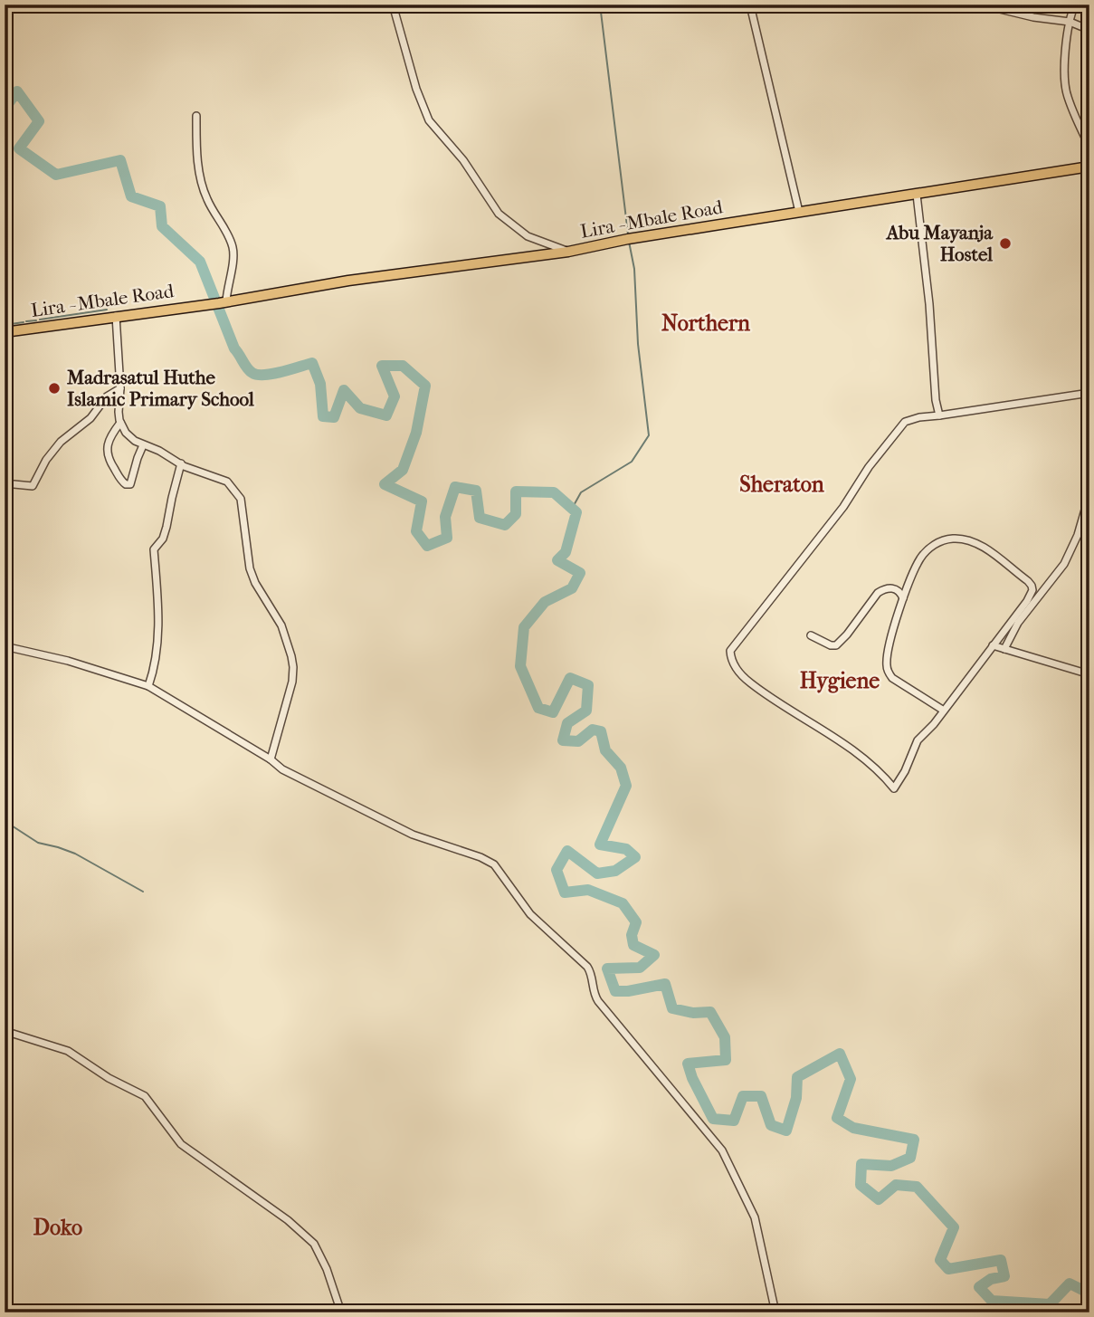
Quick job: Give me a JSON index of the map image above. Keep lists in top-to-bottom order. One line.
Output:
{"streets":{"main road":["Lira - Mbale Road"]},"districts":["Northern","Sheraton","Hygiene","Doko"],"places":["Abu Mayanja Hostel","Madrasatul Huthe Islamic Primary School"]}
